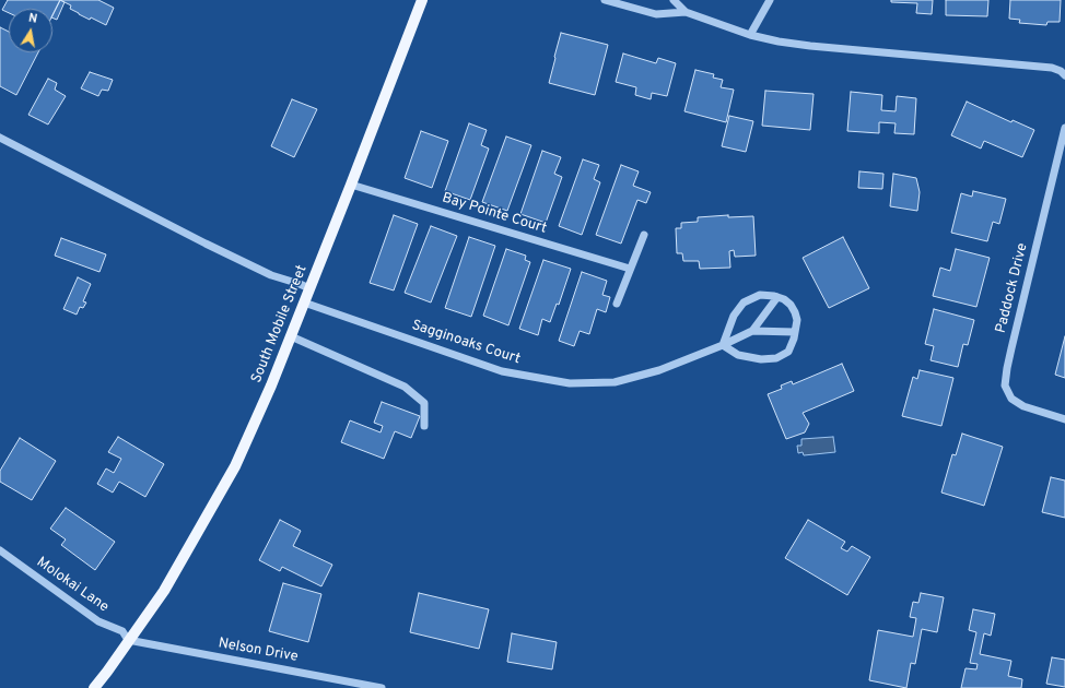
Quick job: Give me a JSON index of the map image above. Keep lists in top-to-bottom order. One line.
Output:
{"streets":{"main road":["South Mobile Street"],"street":["Bay Pointe Court","Paddock Drive","Sagginoaks Court","Molokai Lane","Nelson Drive"]},"crossings":[["Bay Pointe Court","South Mobile Street"],["South Mobile Street","Sagginoaks Court"],["South Mobile Street","Molokai Lane"],["South Mobile Street","Nelson Drive"],["Molokai Lane","Nelson Drive"]],"north":"top"}
